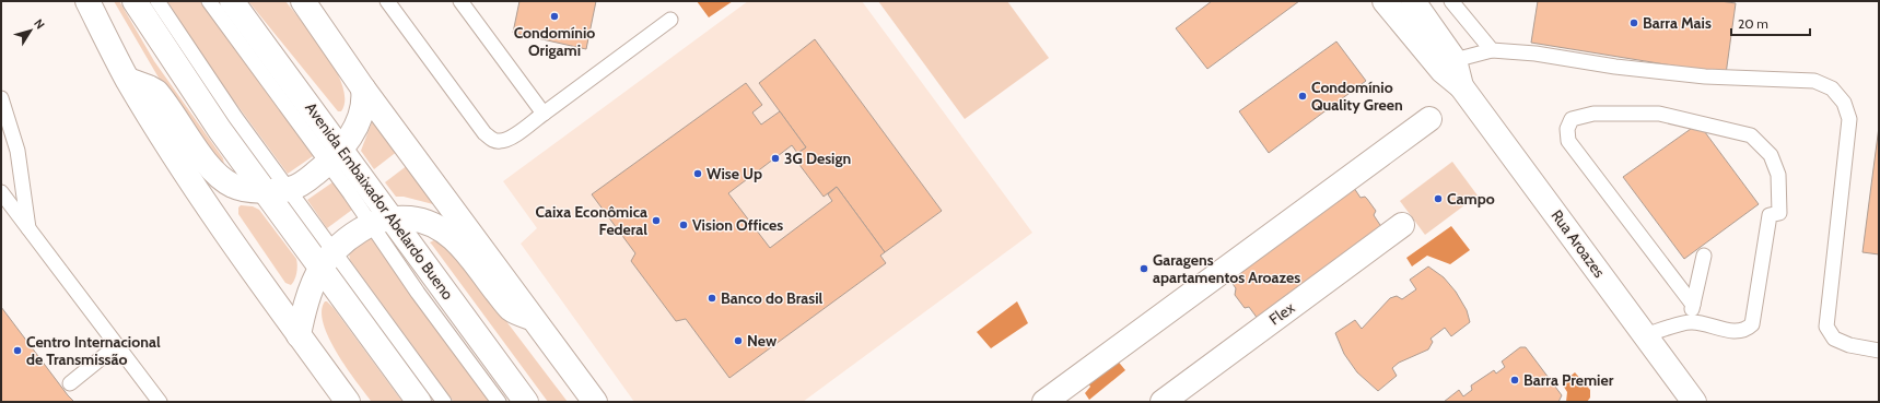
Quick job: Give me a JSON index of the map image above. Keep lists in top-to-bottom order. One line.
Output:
{"streets":{"main road":["Avenida Embaixador Abelardo Bueno","Rua Aroazes","Flex"]},"places":["Condomínio Origami","Barra Mais","Condomínio Quality Green","3G Design","Wise Up","Campo","Caixa Econômica Federal","Vision Offices","Garagens apartamentos Aroazes","Banco do Brasil","New","Centro Internacional de Transmissão","Barra Premier"],"scale_bar":"20 m","north":"top right"}
